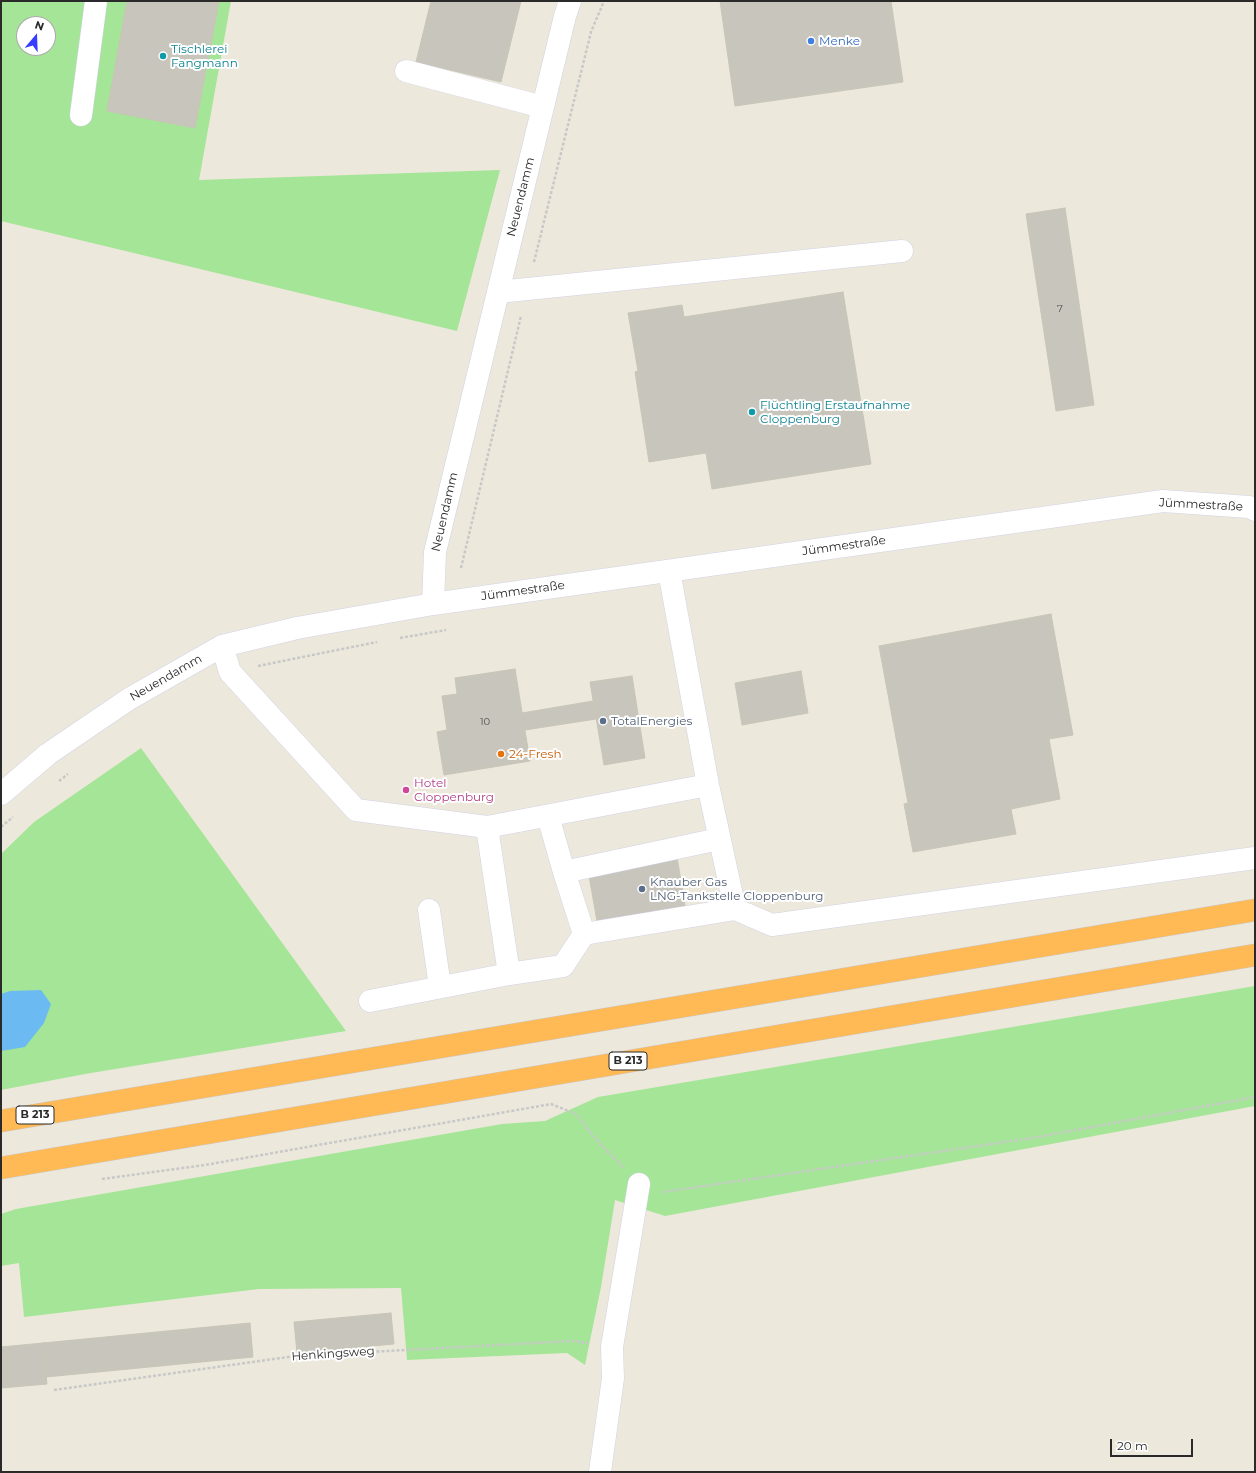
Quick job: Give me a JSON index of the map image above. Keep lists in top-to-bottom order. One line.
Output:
{"streets":{"highway":["B 213"],"street":["Neuendamm","Jümmestraße"],"path":["Henkingsweg"]},"crossings":[["Neuendamm","Jümmestraße"]],"places":["Menke","Tischlerei Fangmann","Flüchtling Erstaufnahme Cloppenburg","TotalEnergies","24-Fresh","Hotel Cloppenburg","Knauber Gas LNG-Tankstelle Cloppenburg"],"house_numbers":["7","10"],"scale_bar":"20 m","north":"top"}
